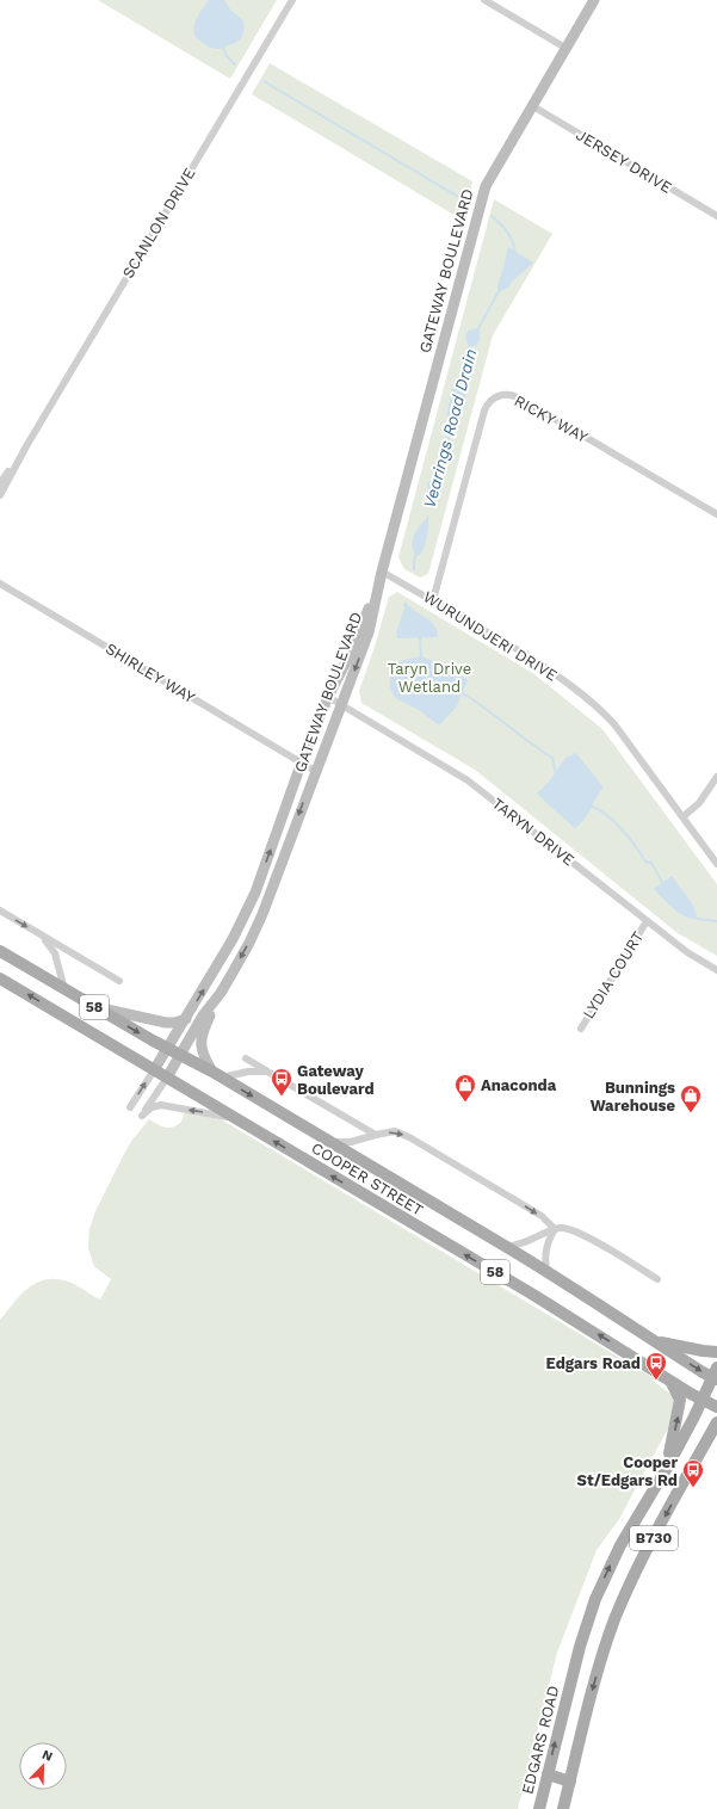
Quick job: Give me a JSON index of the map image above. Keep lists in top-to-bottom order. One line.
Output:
{"streets":{"main road":["58","COOPER STREET","B730","EDGARS ROAD"],"street":["JERSEY DRIVE","SCANLON DRIVE","GATEWAY BOULEVARD","RICKY WAY","WURUNDJERI DRIVE","SHIRLEY WAY","TARYN DRIVE","LYDIA COURT"]},"crossings":[["JERSEY DRIVE","GATEWAY BOULEVARD"],["GATEWAY BOULEVARD","WURUNDJERI DRIVE"],["GATEWAY BOULEVARD","SHIRLEY WAY"],["GATEWAY BOULEVARD","TARYN DRIVE"],["GATEWAY BOULEVARD","COOPER STREET"],["RICKY WAY","WURUNDJERI DRIVE"],["TARYN DRIVE","LYDIA COURT"],["COOPER STREET","EDGARS ROAD"]],"water":["Vearings Road Drain"],"parks":["Taryn Drive Wetland"],"places":{"bus stop":["Gateway Boulevard","Edgars Road","Cooper St/Edgars Rd"],"shop":["Anaconda","Bunnings Warehouse"]},"north":"top right"}
